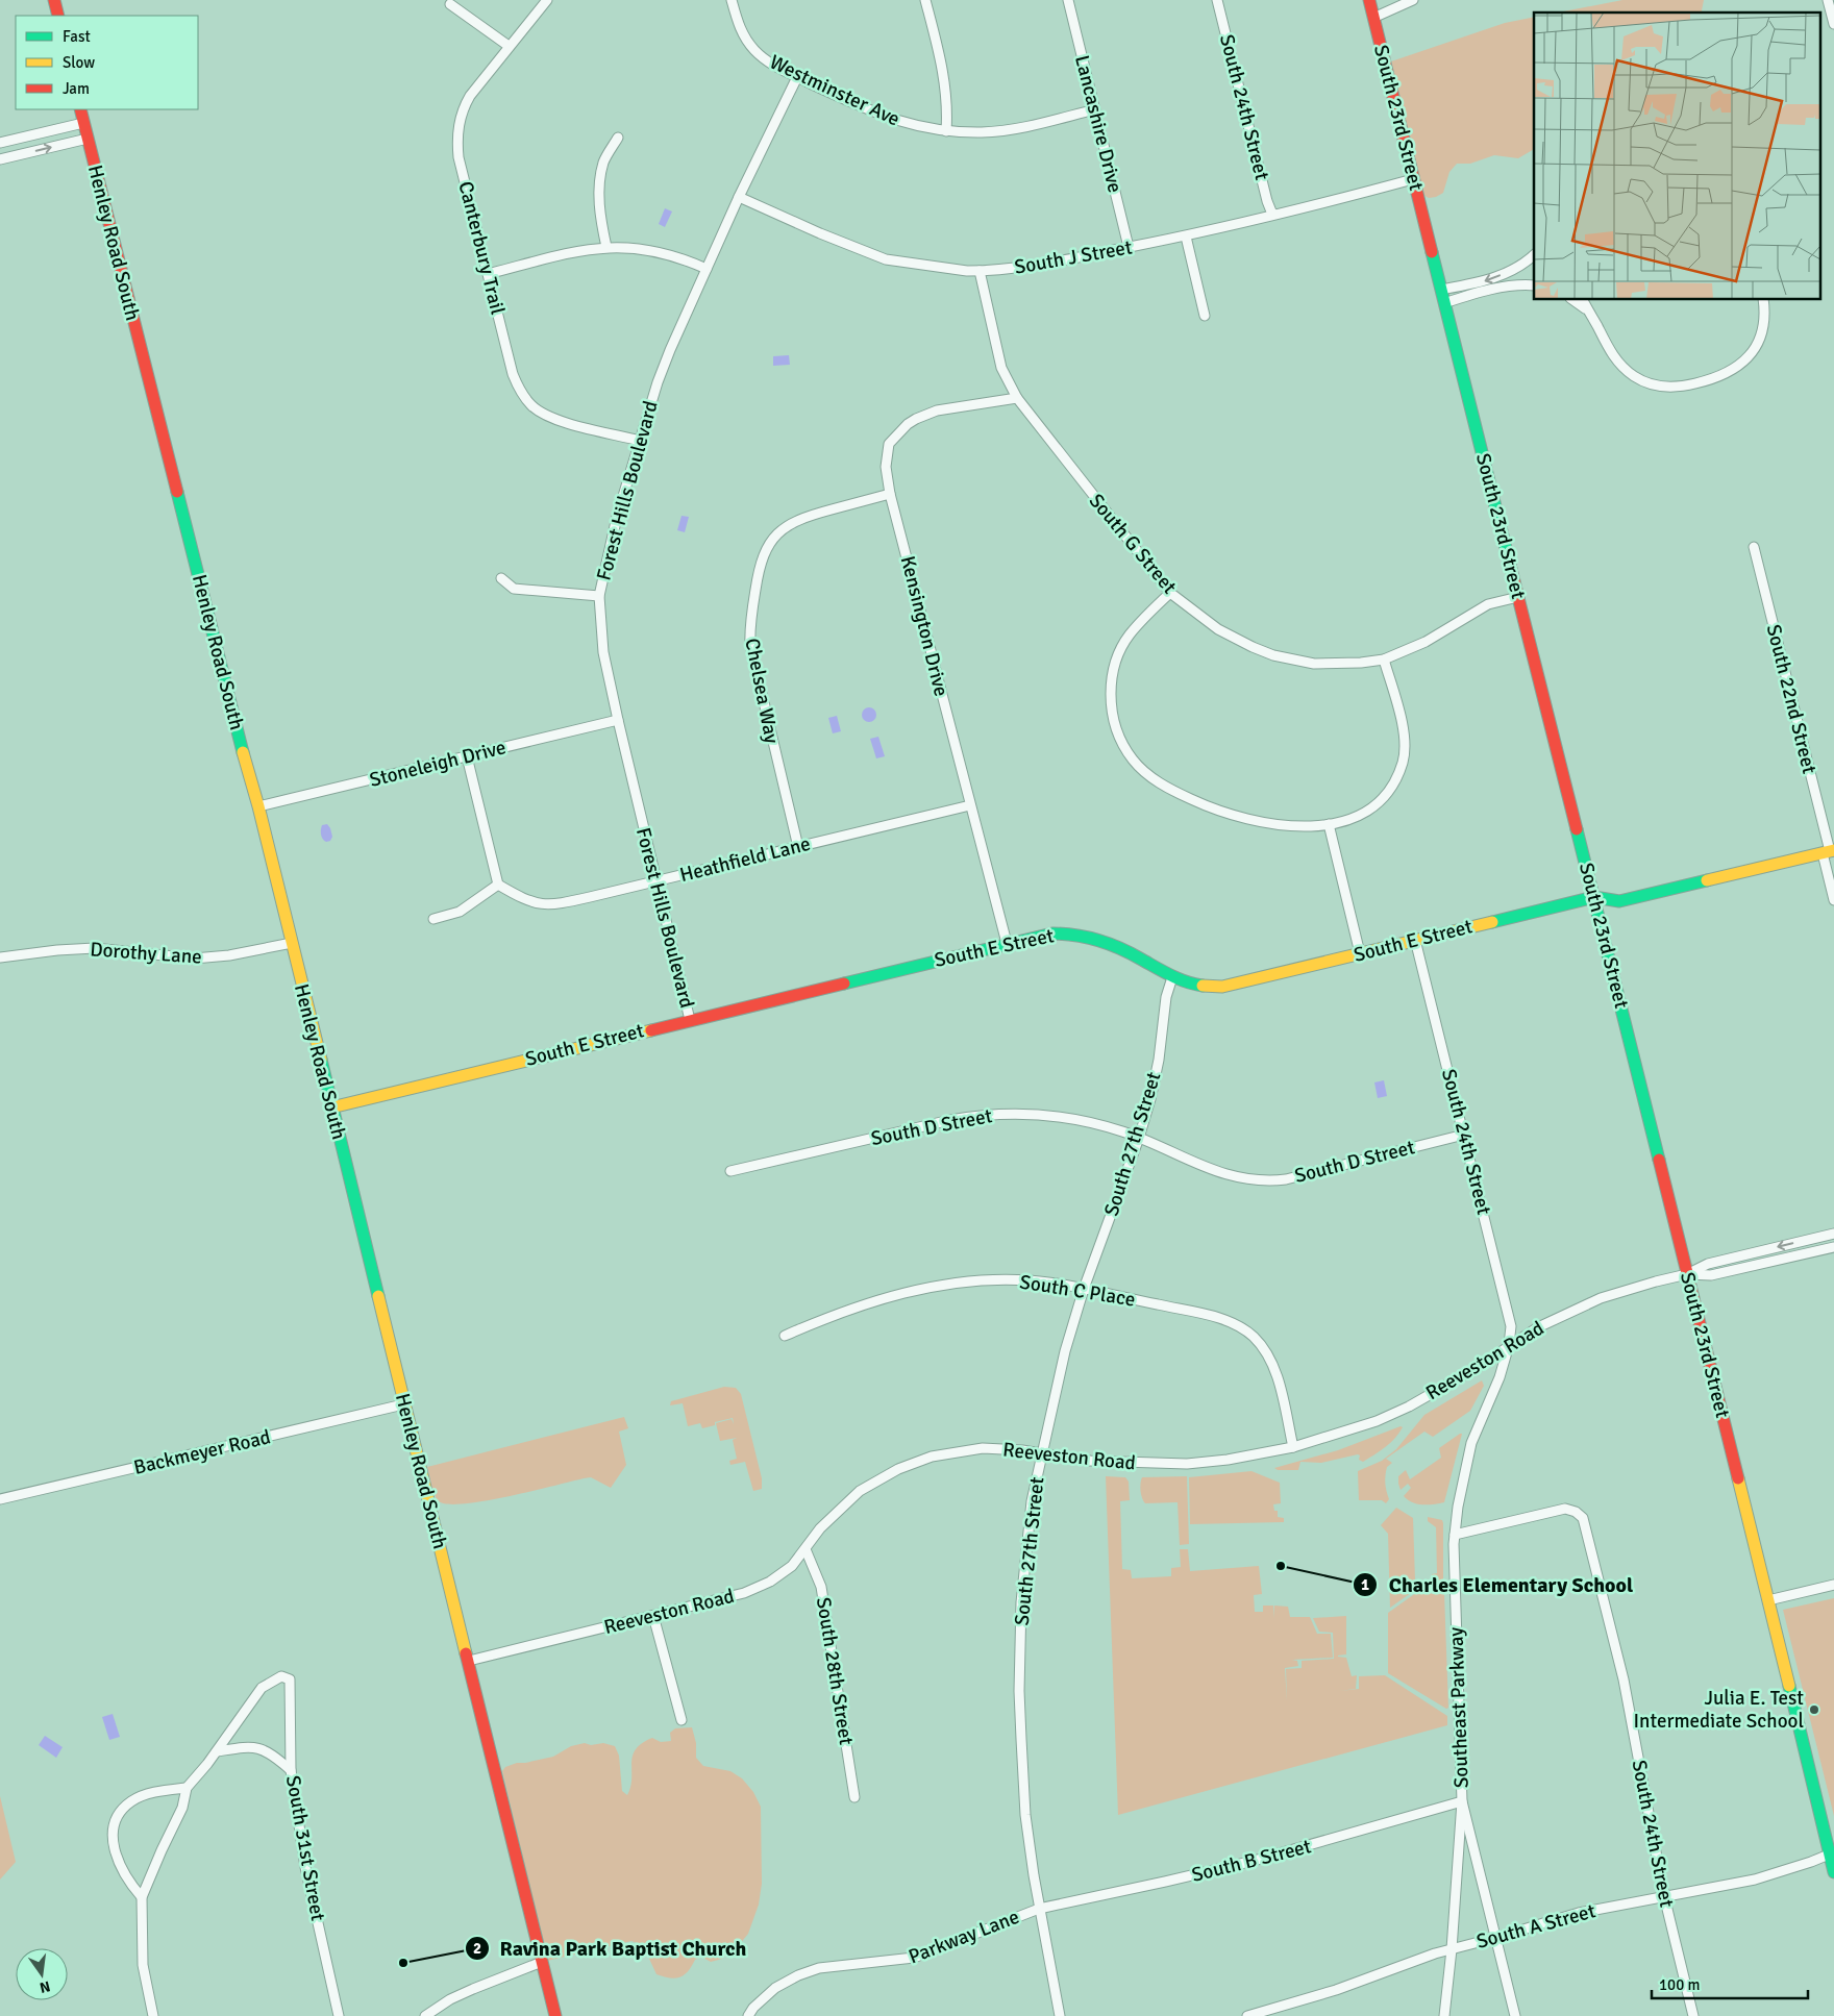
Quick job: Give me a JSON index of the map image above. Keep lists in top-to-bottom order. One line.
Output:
{"streets":{"street":["Westminster Ave","South 24th Street","South 23rd Street","Lancashire Drive","Henley Road South","Canterbury Trail","South J Street","Forest Hills Boulevard","South G Street","Kensington Drive","Chelsea Way","South 22nd Street","Stoneleigh Drive","Heathfield Lane","South E Street","Dorothy Lane","South D Street","South 27th Street","South C Place","Reeveston Road","Backmeyer Road","South 28th Street","Southeast Parkway","South 31st Street","South B Street","South A Street","Parkway Lane"]},"crossings":[["Westminster Ave","Lancashire Drive"],["Westminster Ave","Forest Hills Boulevard"],["South 24th Street","South J Street"],["South 24th Street","South E Street"],["South 24th Street","South D Street"],["South 24th Street","Reeveston Road"],["South 24th Street","Southeast Parkway"],["South 24th Street","South A Street"],["South 23rd Street","South J Street"],["South 23rd Street","South G Street"],["South 23rd Street","South E Street"],["South 23rd Street","Reeveston Road"],["South 23rd Street","South A Street"],["Lancashire Drive","South J Street"],["Henley Road South","Stoneleigh Drive"],["Henley Road South","South E Street"],["Henley Road South","Dorothy Lane"],["Henley Road South","Reeveston Road"],["Henley Road South","Backmeyer Road"],["Canterbury Trail","Forest Hills Boulevard"],["South J Street","Forest Hills Boulevard"],["South J Street","South G Street"],["Forest Hills Boulevard","Stoneleigh Drive"],["Forest Hills Boulevard","Heathfield Lane"],["Forest Hills Boulevard","South E Street"],["South G Street","Kensington Drive"],["Kensington Drive","Chelsea Way"],["Kensington Drive","Heathfield Lane"],["Kensington Drive","South E Street"],["Chelsea Way","Heathfield Lane"],["South 22nd Street","South E Street"],["South E Street","South 27th Street"],["South D Street","South 27th Street"],["South 27th Street","South C Place"],["South 27th Street","Reeveston Road"],["South 27th Street","South B Street"],["South 27th Street","Parkway Lane"],["South C Place","Reeveston Road"],["Reeveston Road","South 28th Street"],["Reeveston Road","Southeast Parkway"],["Southeast Parkway","South B Street"],["Southeast Parkway","South A Street"],["South B Street","Parkway Lane"]],"places":["Charles Elementary School","Julia E. Test Intermediate School","Ravina Park Baptist Church"],"legend":["Fast","Slow","Jam"],"scale_bar":"100 m","north":"bottom"}
